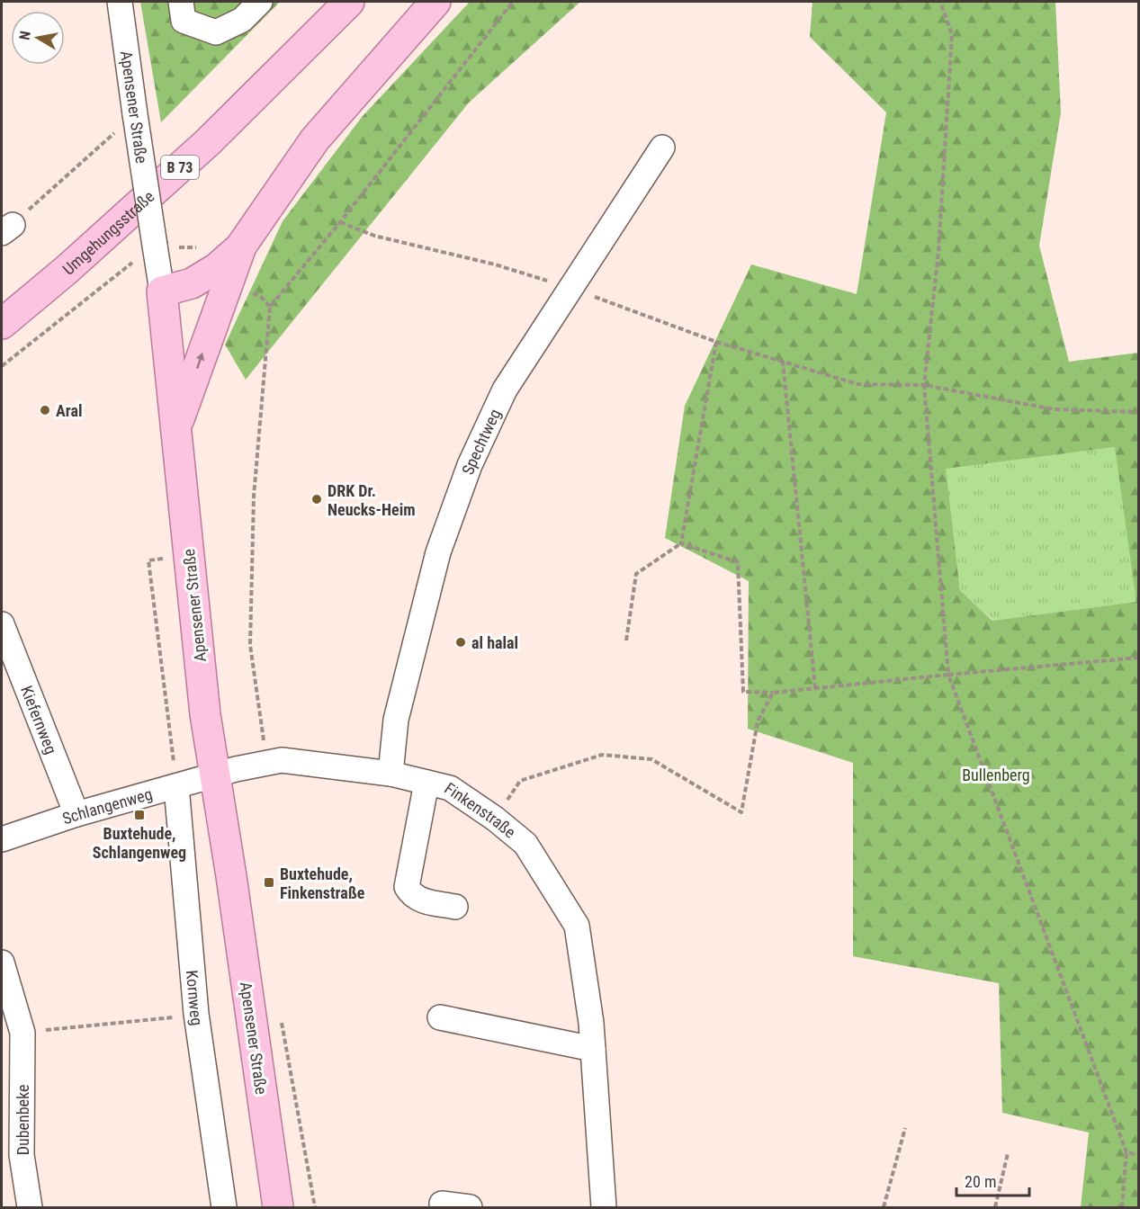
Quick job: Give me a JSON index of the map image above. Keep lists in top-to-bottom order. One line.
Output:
{"streets":{"main road":["Apensener Straße","B 73","Umgehungsstraße"],"street":["Spechtweg","Kiefernweg","Schlangenweg","Finkenstraße","Kornweg","Dubenbeke"]},"crossings":[["Apensener Straße","Schlangenweg"],["Apensener Straße","Finkenstraße"],["Spechtweg","Finkenstraße"],["Kiefernweg","Schlangenweg"],["Schlangenweg","Finkenstraße"],["Schlangenweg","Kornweg"]],"parks":["Bullenberg"],"places":{"other":["Aral","DRK Dr. Neucks-Heim","al halal"],"transit":["Buxtehude, Schlangenweg","Buxtehude, Finkenstraße"]},"scale_bar":"20 m","north":"left"}
